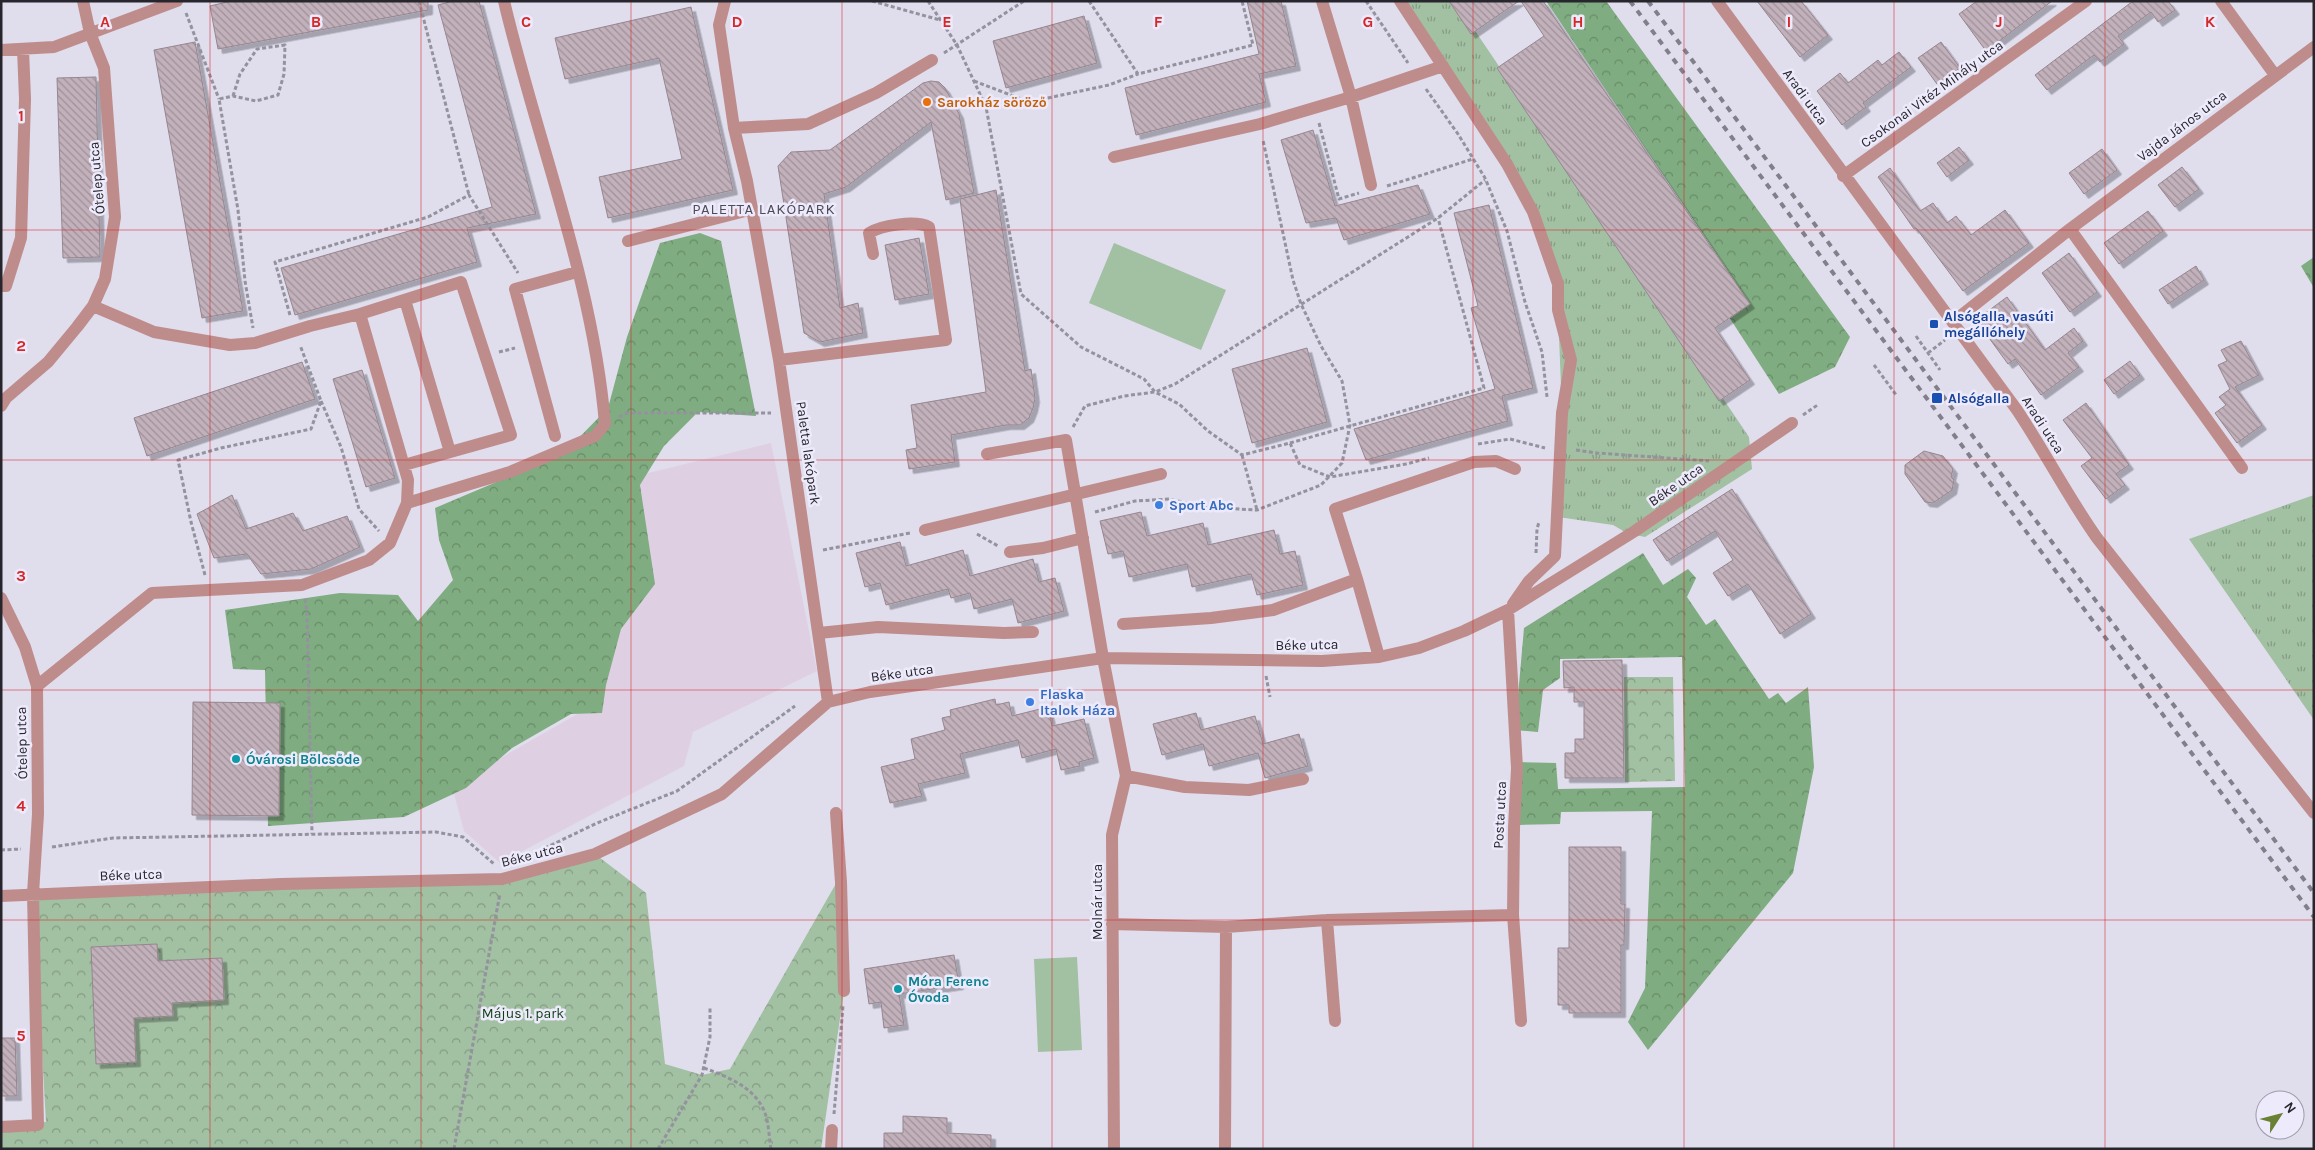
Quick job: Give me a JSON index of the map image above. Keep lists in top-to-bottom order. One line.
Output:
{"streets":{"street":["Csokonai Vitéz Mihály utca","Aradi utca","Vajda János utca","Ótelep utca","Paletta lakópark","Béke utca","Posta utca","Molnár utca"]},"crossings":[["Csokonai Vitéz Mihály utca","Aradi utca"],["Aradi utca","Vajda János utca"],["Ótelep utca","Béke utca"],["Paletta lakópark","Béke utca"],["Béke utca","Posta utca"],["Béke utca","Molnár utca"]],"districts":["PALETTA LAKÓPARK"],"parks":["Május 1. park"],"places":{"other":["Sarokház söröző","Sport Abc","Flaska Italok Háza","Óvárosi Bölcsőde","Móra Ferenc Óvoda"],"transit":["Alsógalla, vasúti megállóhely","Alsógalla"]},"north":"top right","grid":{"columns":["A","B","C","D","E","F","G","H","I","J","K"],"rows":["1","2","3","4","5"]}}
